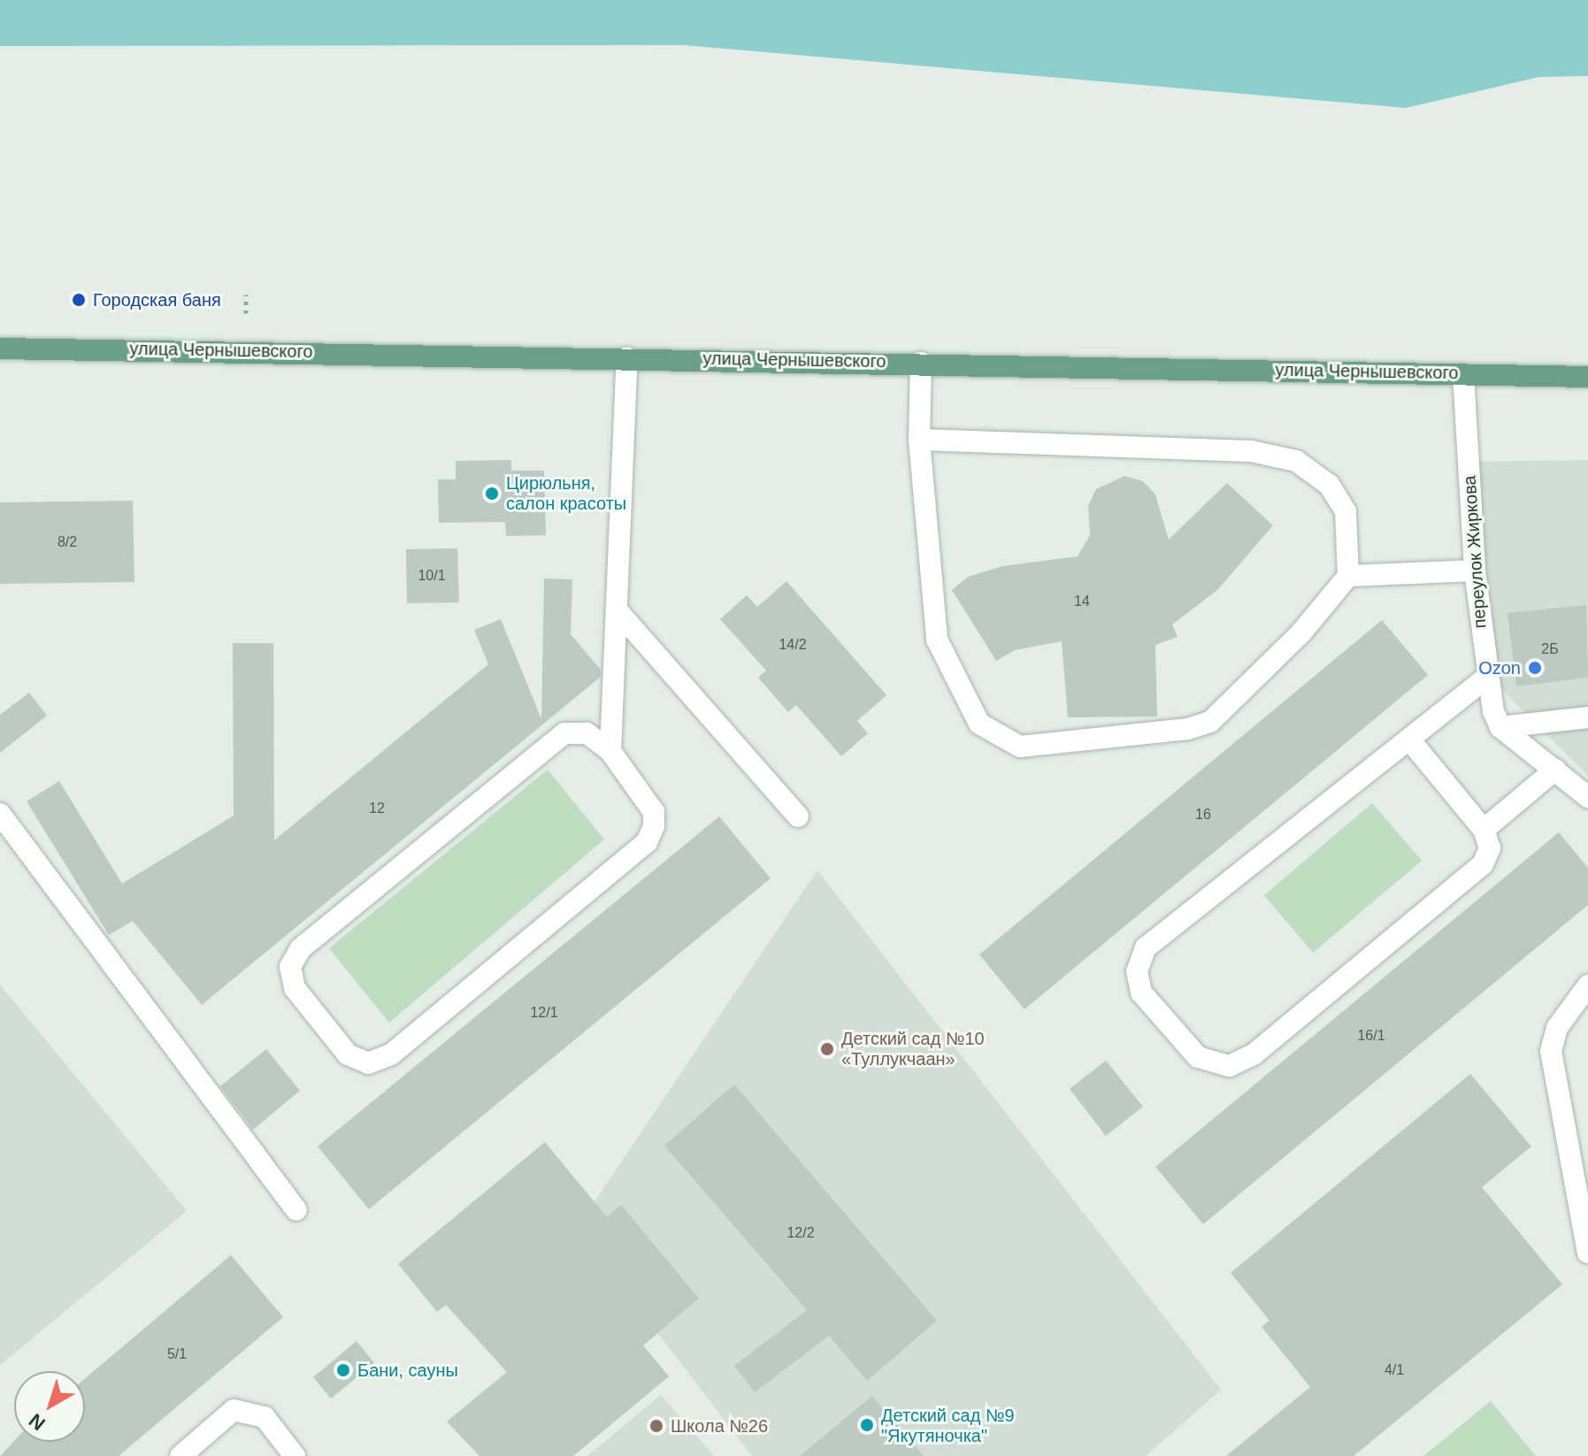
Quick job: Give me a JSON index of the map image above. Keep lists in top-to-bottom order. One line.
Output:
{"streets":{"main road":["улица Чернышевского"],"street":["переулок Жиркова"]},"crossings":[["улица Чернышевского","переулок Жиркова"]],"places":["Городская баня","Цирюльня, салон красоты","Ozon","Детский сад №10 «Туллукчаан»","Бани, сауны","Детский сад №9 \"Якутяночка\"","Школа №26"],"house_numbers":["8/2","10/1","14","14/2","2Б","12","16","12/1","16/1","12/2","5/1","4/1"],"north":"bottom left"}
